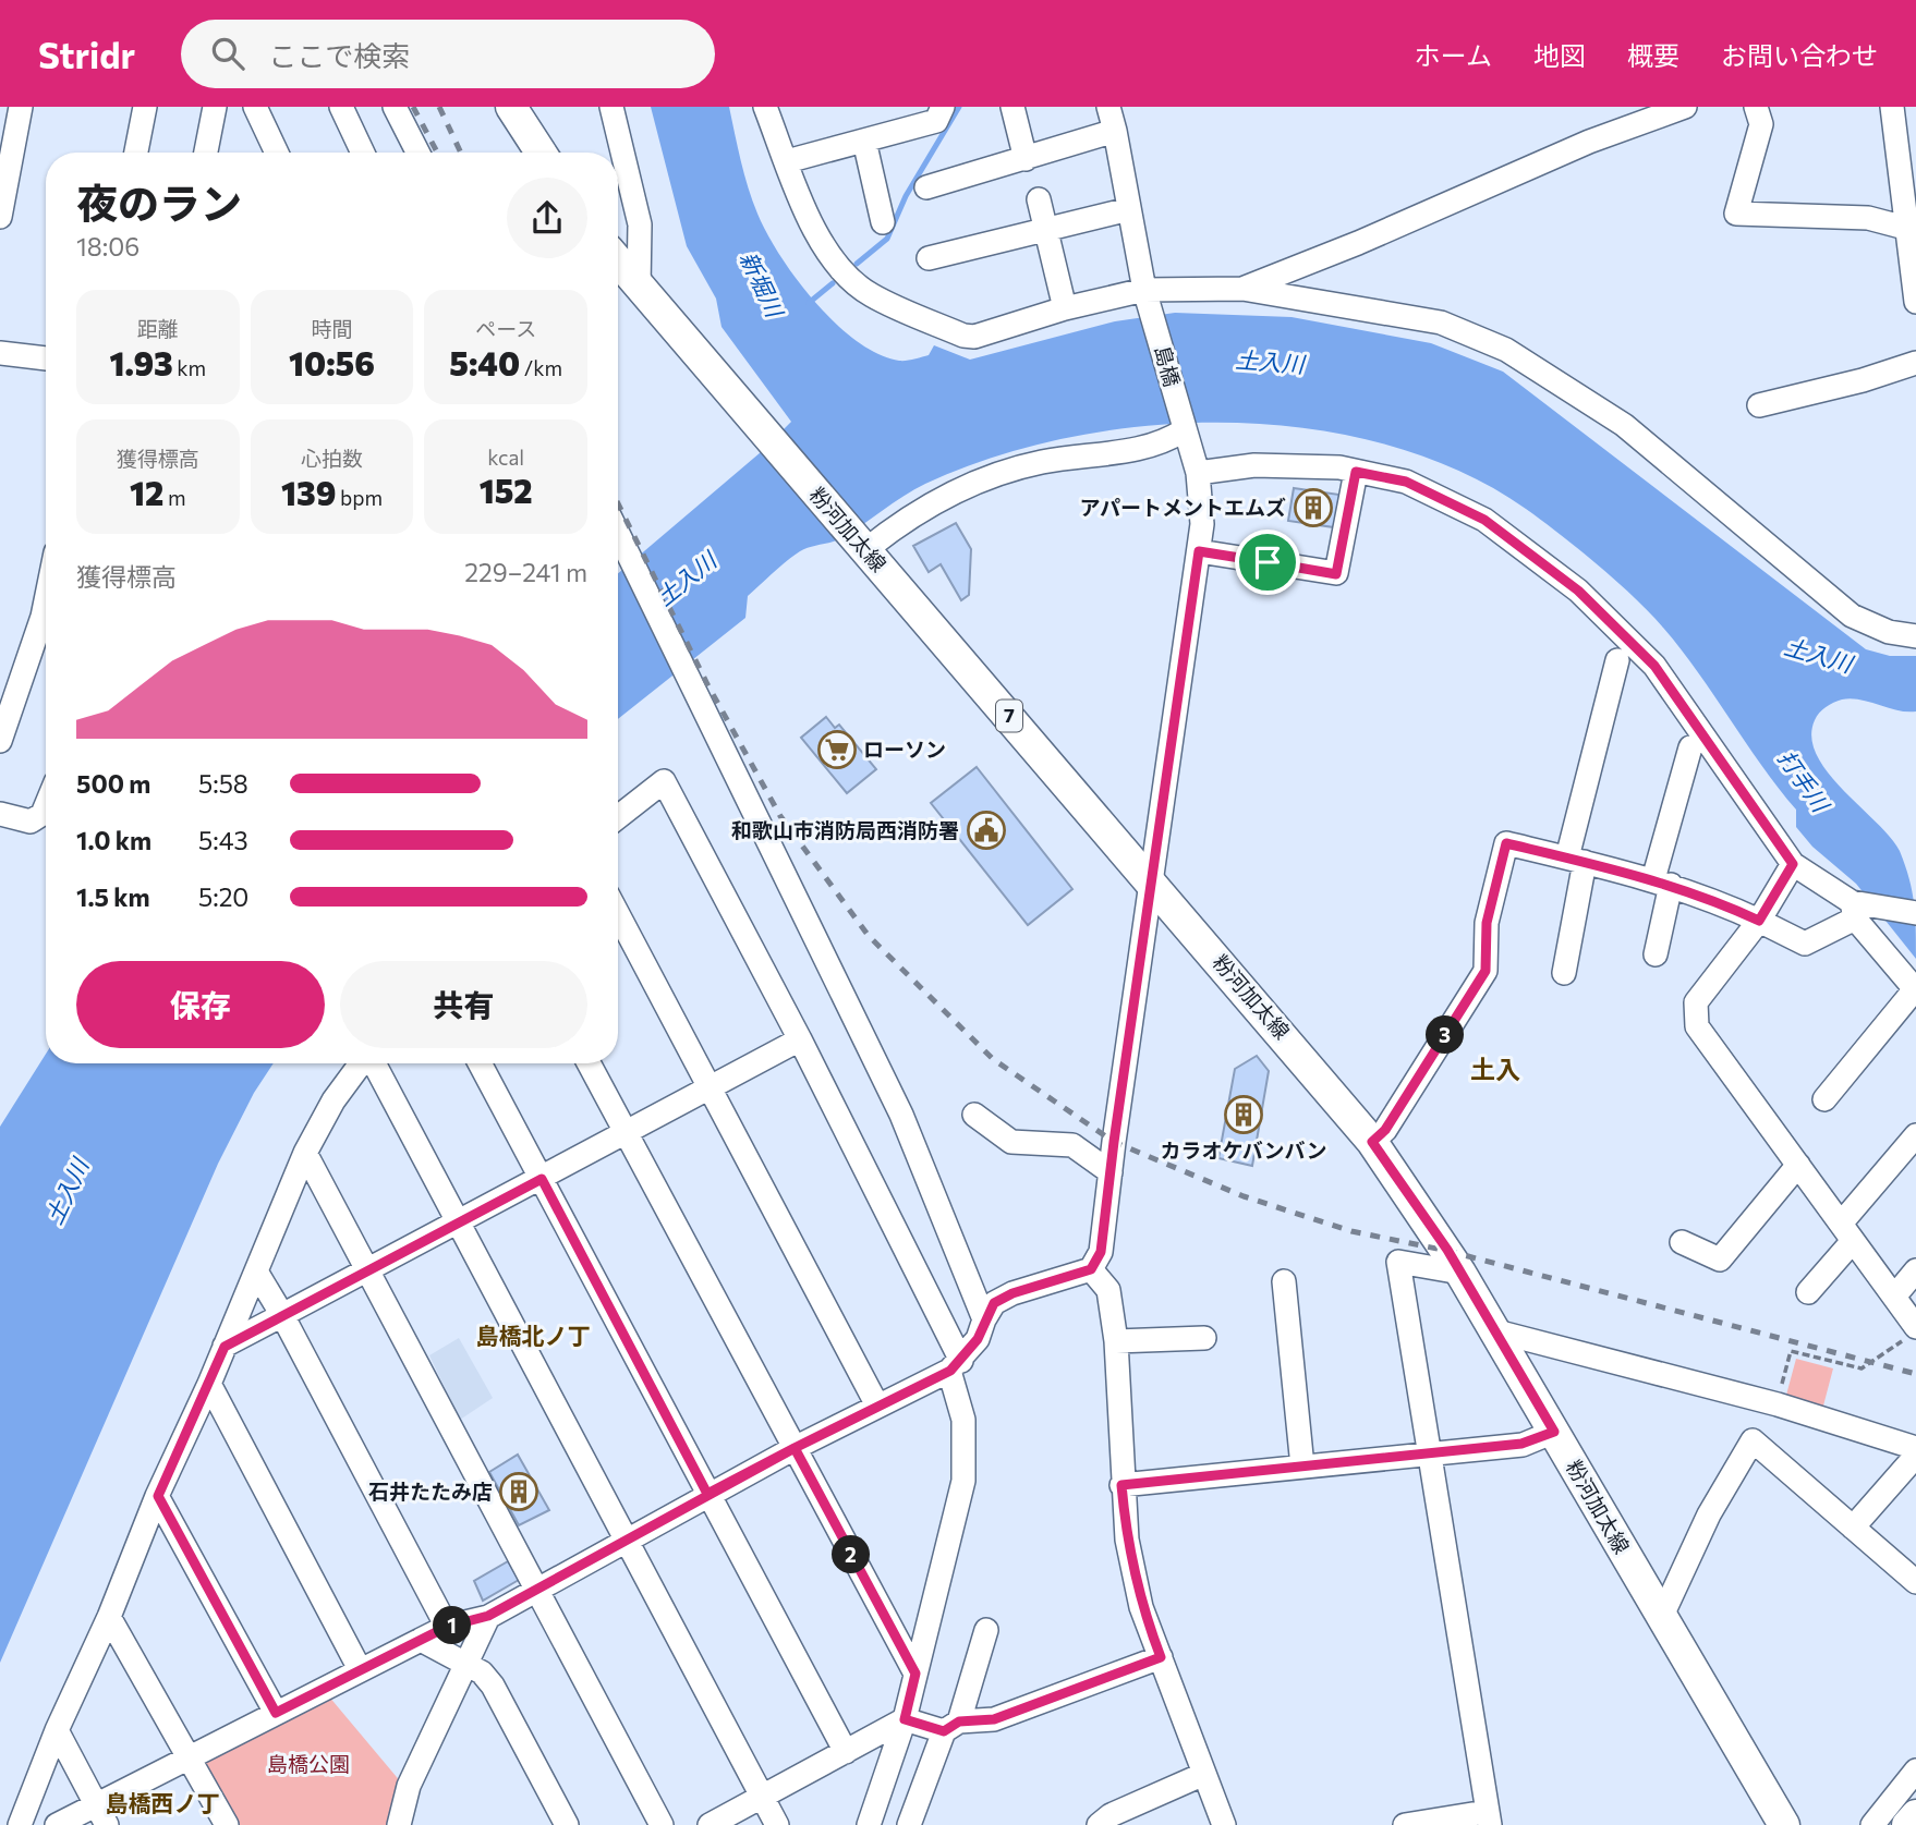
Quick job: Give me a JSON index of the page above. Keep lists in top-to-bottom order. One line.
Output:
{"streets":{"main road":["粉河加太線","7"],"street":["島橋"]},"crossings":[["島橋","粉河加太線"]],"districts":["土入","島橋北ノ丁","島橋西ノ丁"],"water":["新堀川","土入川","打手川"],"parks":["島橋公園"],"places":{"building":["アパートメントエムズ","カラオケバンバン","石井たたみ店"],"supermarket":["ローソン"],"public building":["和歌山市消防局西消防署"]},"page":{"header":"Stridr","search":"ここで検索","nav":["ホーム","地図","概要","お問い合わせ"],"heading":["夜のラン","18:06"],"stats":[["距離","1.93 km"],["時間","10:56"],["ペース","5:40 /km"],["獲得標高","12 m"],["心拍数","139 bpm"],["kcal","152"]],"chart":["獲得標高","229–241 m"],"list":[{"name":"500 m","note":"5:58"},{"name":"1.0 km","note":"5:43"},{"name":"1.5 km","note":"5:20"}],"buttons":["保存","共有"],"pins":["3","2","1"]}}
